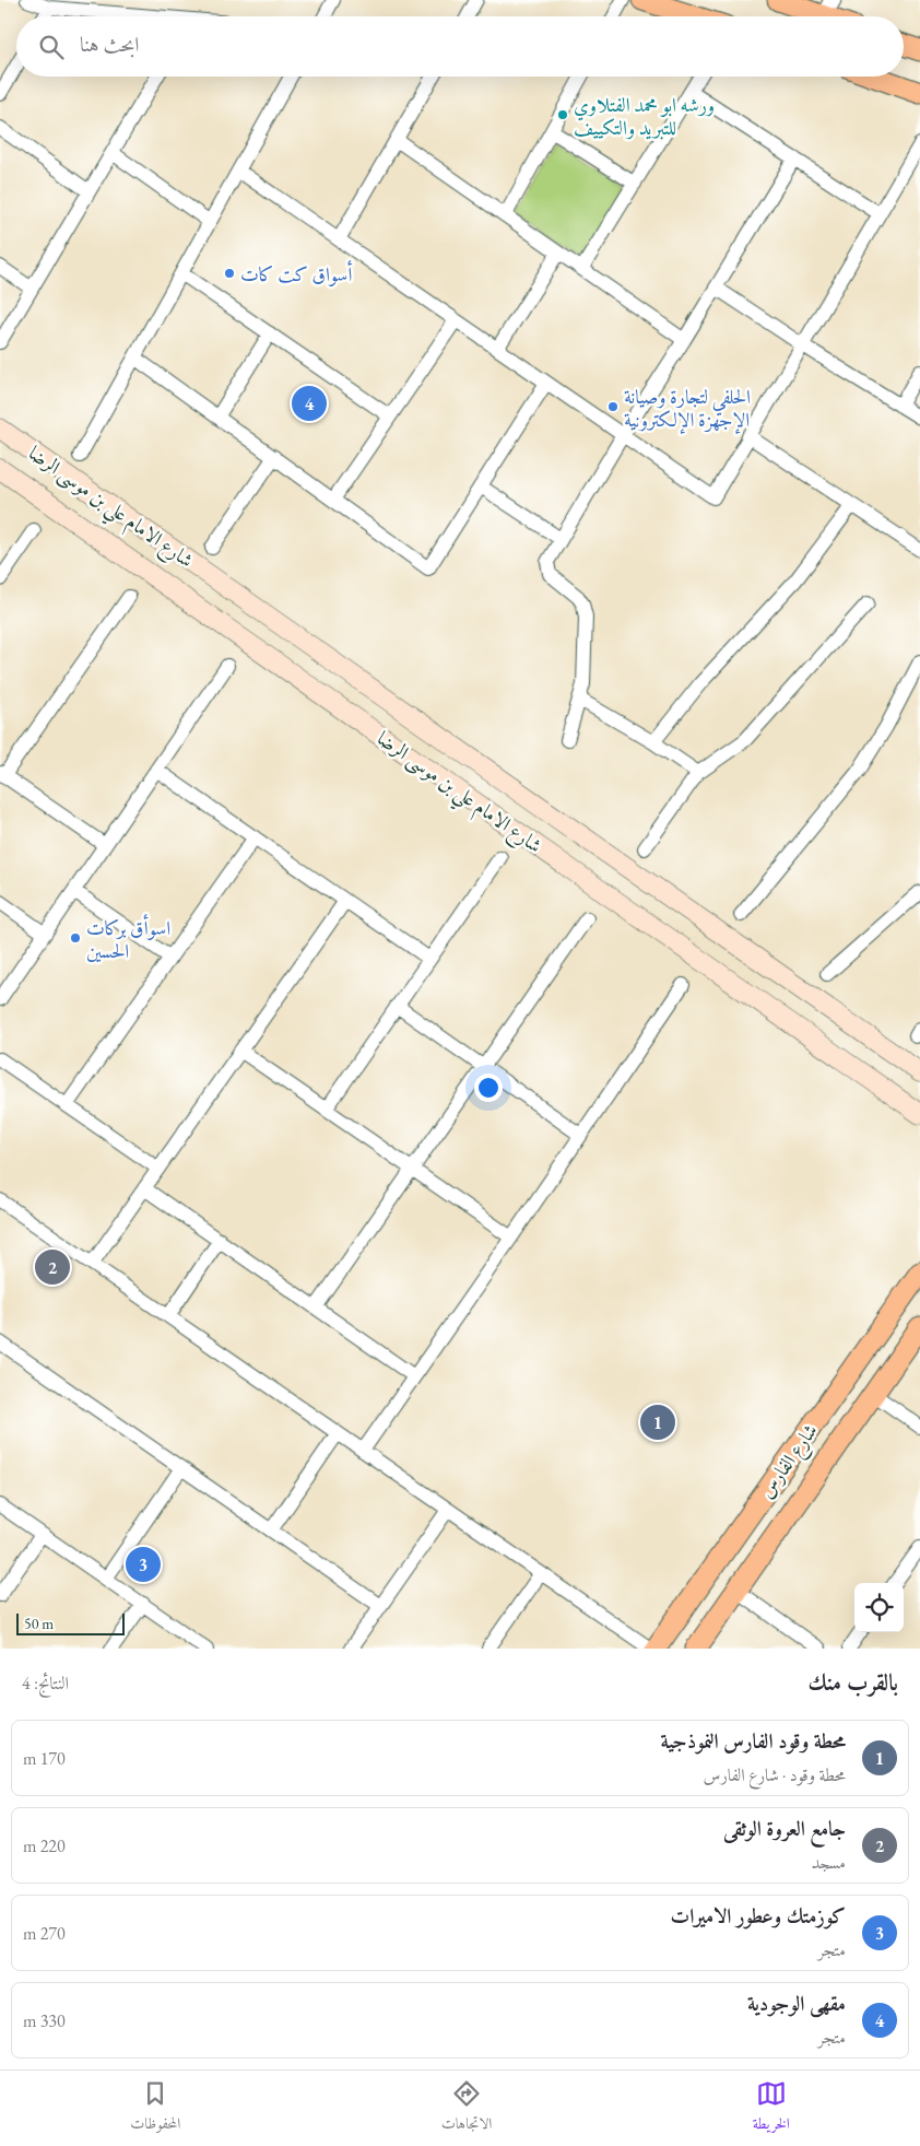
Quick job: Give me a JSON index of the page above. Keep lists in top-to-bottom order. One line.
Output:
{"streets":{"main road":["شارع الامام علي بن موسى الرضا","شارع الفارس"]},"places":["ورشه ابو محمد الفتلاوي للتبريد والتكييف","أسواق كت كات","الحلفي لتجارة وصيانة الإجهزة الإلكترونية","اسوأق بركات الحسين"],"scale_bar":"50 m","page":{"search":"ابحث هنا","pins":["4","2","1","3"],"scale":"50 m","heading":["بالقرب منك","النتائج: 4"],"list":[{"mark":"1","name":"محطة وقود الفارس النموذجية","note":"محطة وقود · شارع الفارس","value":"170 m"},{"mark":"2","name":"جامع العروة الوثقى","note":"مسجد","value":"220 m"},{"mark":"3","name":"كوزمتك وعطور الاميرات","note":"متجر","value":"270 m"},{"mark":"4","name":"مقهى الوجودية","note":"متجر","value":"330 m"}],"nav":["الخريطة","الاتجاهات","المحفوظات"]}}
